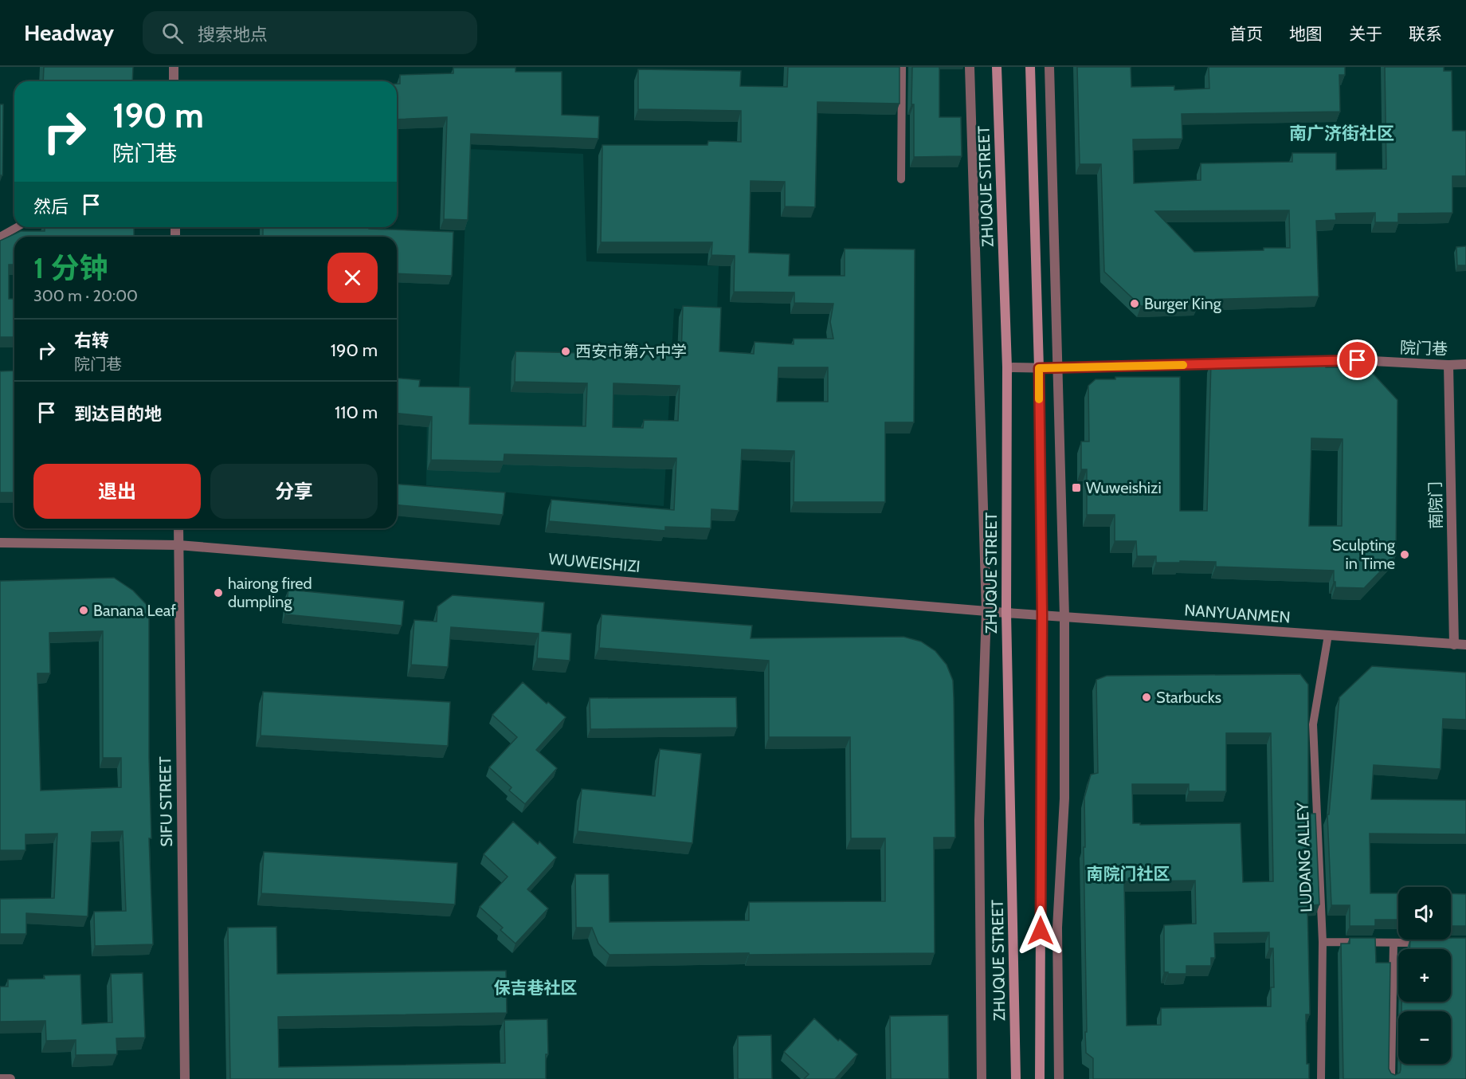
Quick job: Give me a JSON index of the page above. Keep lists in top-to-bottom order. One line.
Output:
{"streets":{"main road":["ZHUQUE STREET"],"street":["院门巷","南院门","WUWEISHIZI","NANYUANMEN","SIFU STREET"],"lane":["LUDANG ALLEY"]},"crossings":[["ZHUQUE STREET","院门巷"],["ZHUQUE STREET","WUWEISHIZI"],["ZHUQUE STREET","NANYUANMEN"],["院门巷","南院门"],["南院门","NANYUANMEN"],["WUWEISHIZI","NANYUANMEN"],["WUWEISHIZI","SIFU STREET"],["NANYUANMEN","LUDANG ALLEY"]],"districts":["南广济街社区","南院门社区","保吉巷社区"],"places":{"other":["Burger King","西安市第六中学","Sculpting in Time","hairong fired dumpling","Banana Leaf","Starbucks"],"transit":["Wuweishizi"]},"page":{"header":"Headway","search":"搜索地点","nav":["首页","地图","关于","联系"],"turn":["190 m","院门巷"],"then":"然后","heading":["1 分钟","300 m · 20:00"],"list":[{"name":"右转","note":"院门巷","value":"190 m"},{"name":"到达目的地","value":"110 m"}],"buttons":["退出","分享"],"map_buttons":["+","−"]}}
